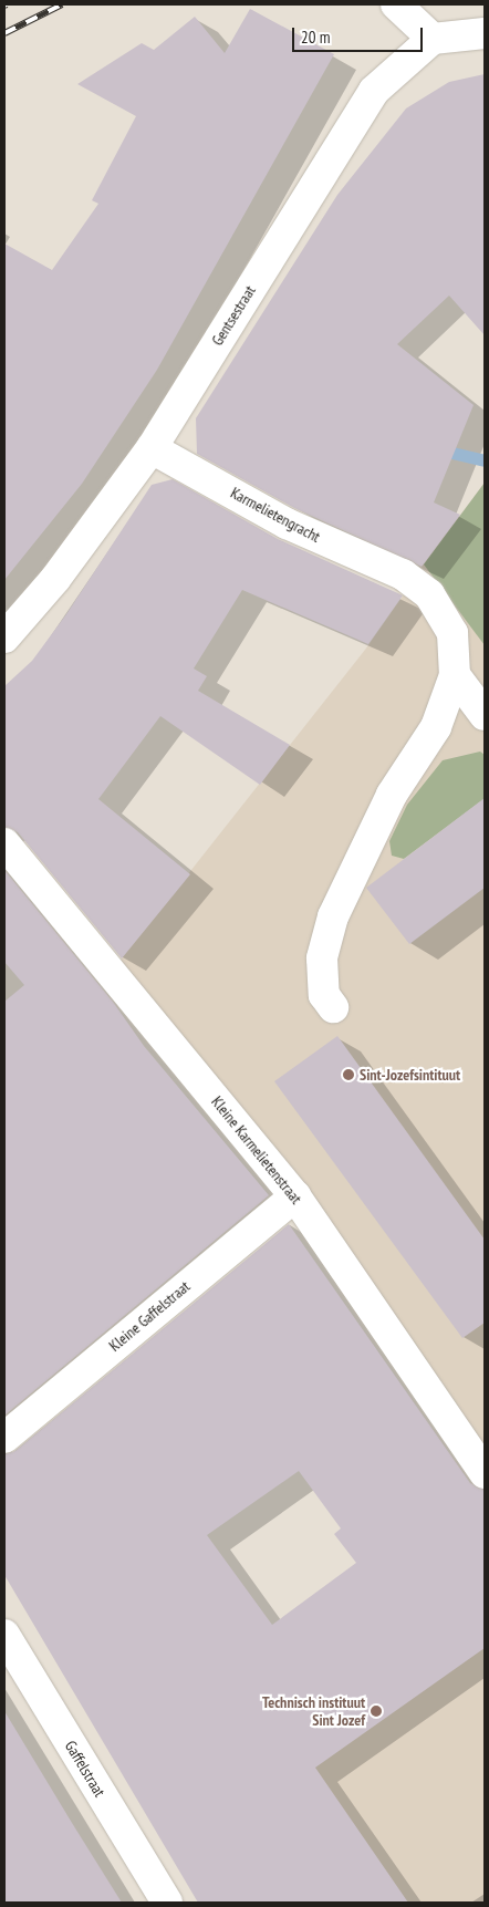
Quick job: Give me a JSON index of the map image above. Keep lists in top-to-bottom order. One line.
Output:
{"streets":{"street":["Gentsestraat","Karmelietengracht","Kleine Karmelietenstraat","Kleine Gaffelstraat","Gaffelstraat"]},"crossings":[["Gentsestraat","Karmelietengracht"],["Kleine Karmelietenstraat","Kleine Gaffelstraat"]],"places":["Sint-Jozefsintituut","Technisch instituut Sint Jozef"],"scale_bar":"20 m"}
